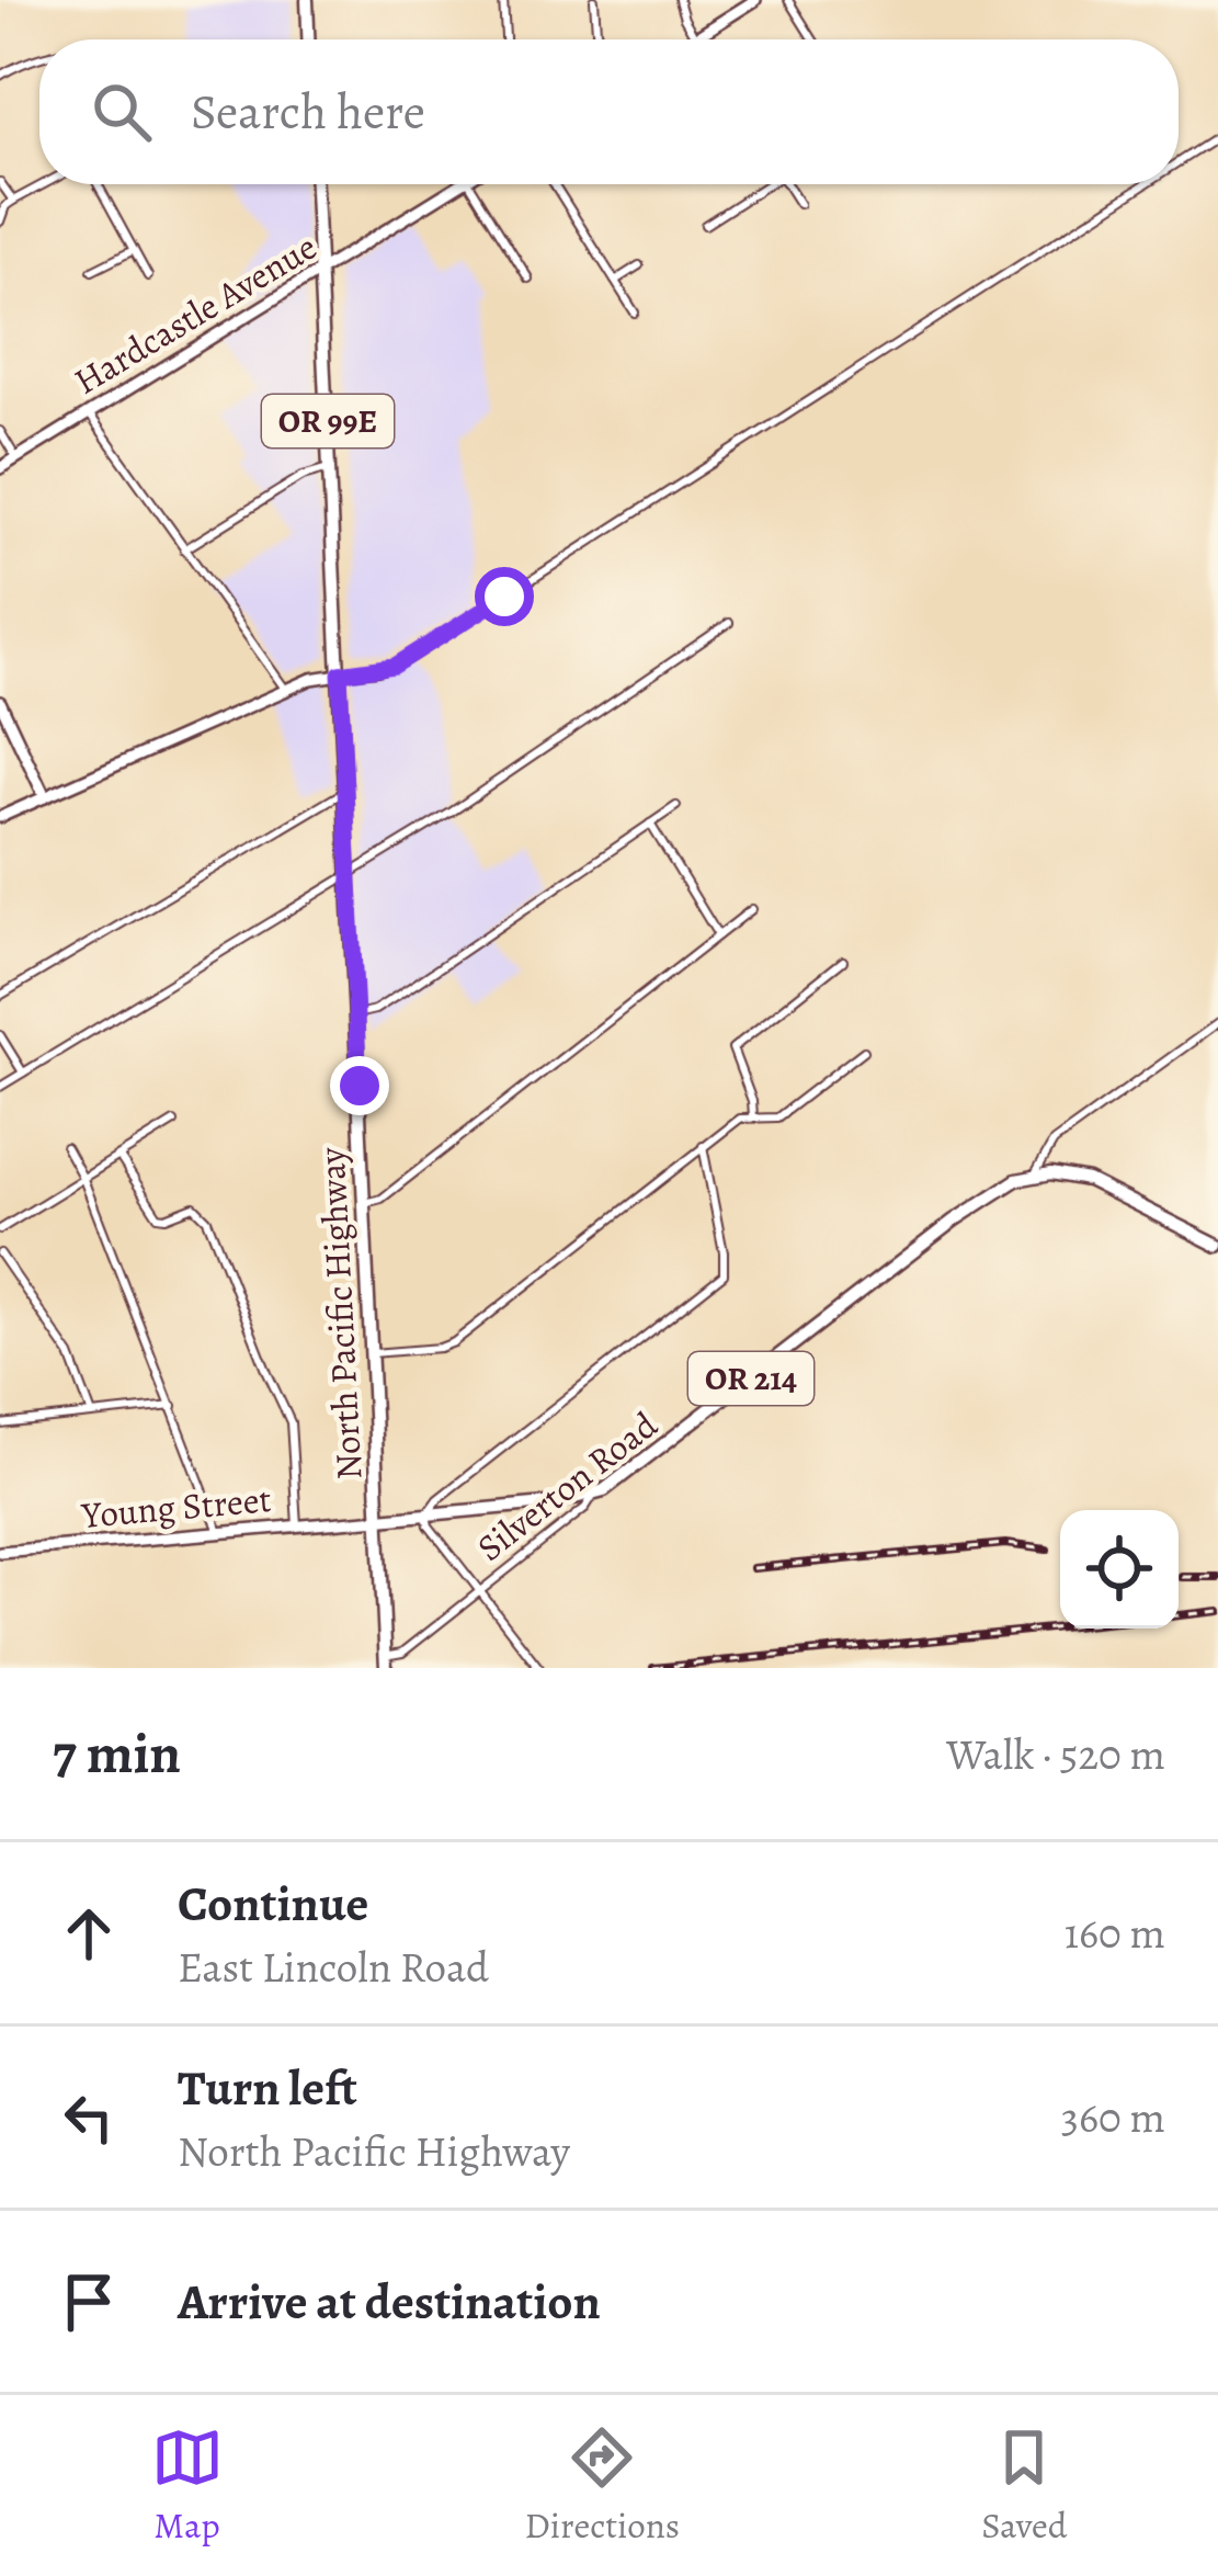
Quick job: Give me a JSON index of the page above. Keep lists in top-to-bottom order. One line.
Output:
{"streets":{"main road":["OR 99E","North Pacific Highway","OR 214","Silverton Road","Young Street"],"street":["Hardcastle Avenue"]},"crossings":[["Hardcastle Avenue","North Pacific Highway"],["North Pacific Highway","Silverton Road"],["North Pacific Highway","Young Street"],["Silverton Road","Young Street"]],"page":{"search":"Search here","heading":["7 min","Walk · 520 m"],"list":[["Continue","East Lincoln Road","160 m"],["Turn left","North Pacific Highway","360 m"],"Arrive at destination"],"nav":["Map","Directions","Saved"]}}
